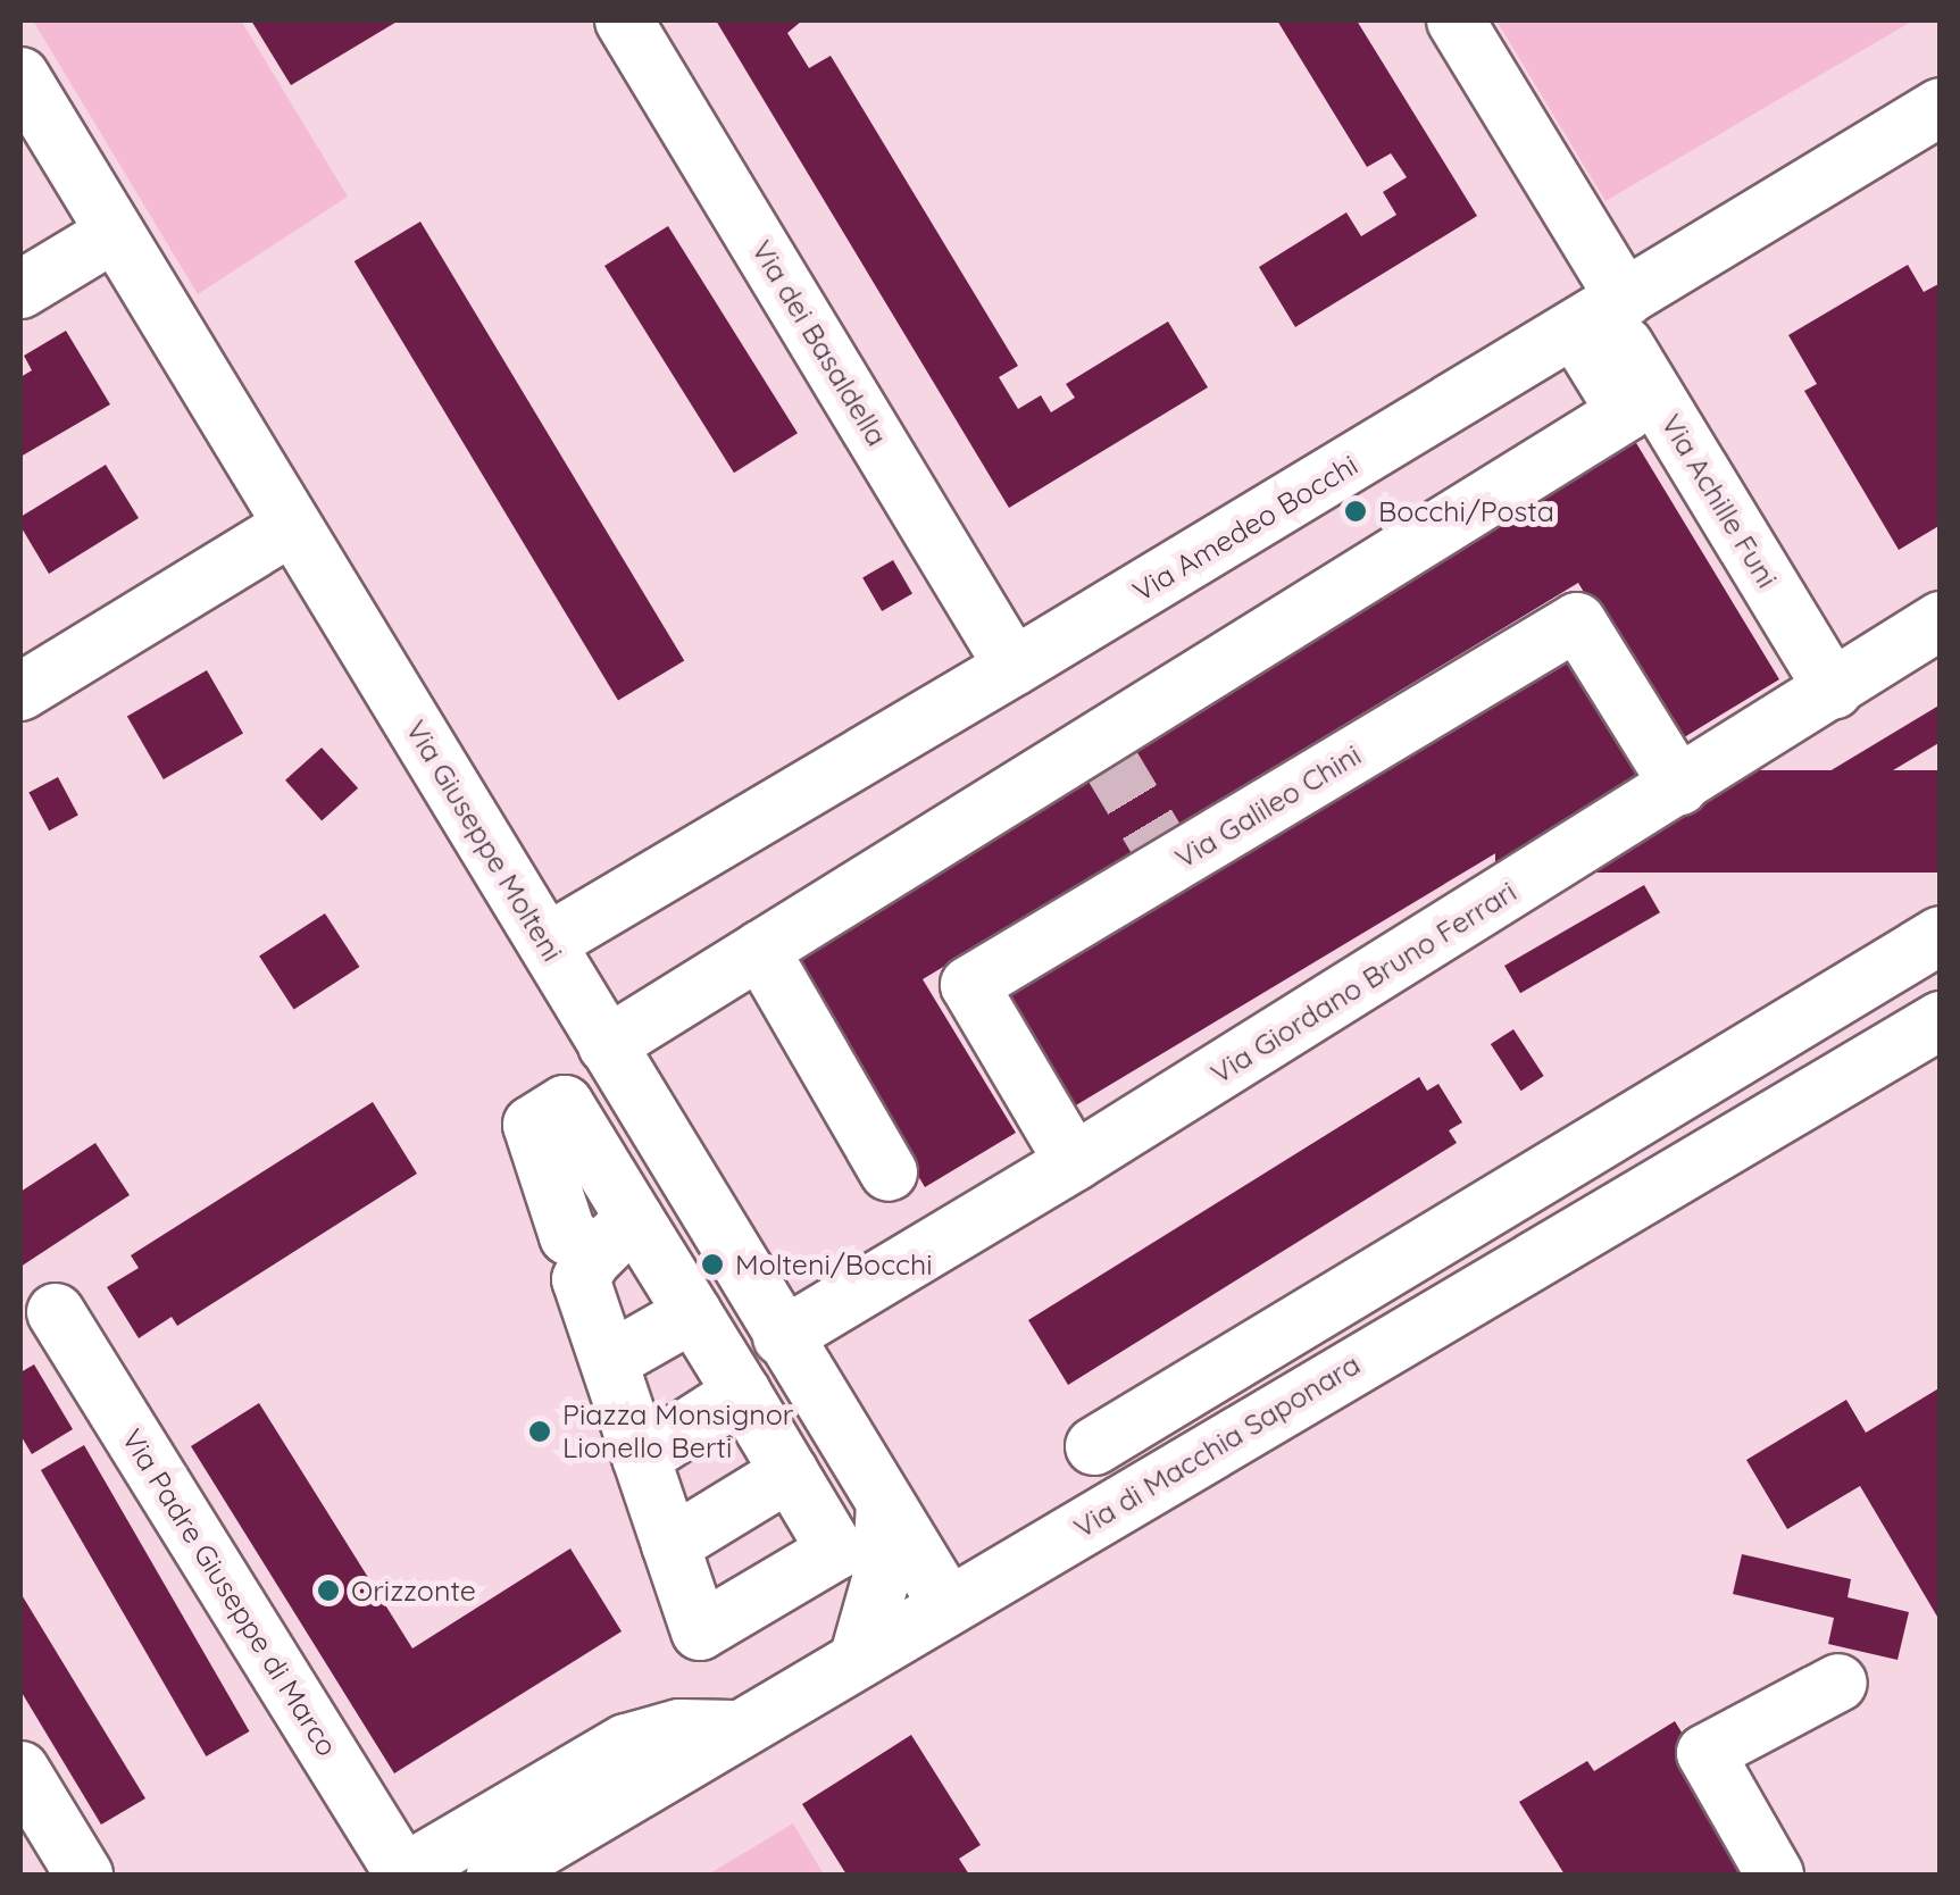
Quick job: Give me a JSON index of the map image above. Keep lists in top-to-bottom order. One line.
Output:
{"streets":{"street":["Via dei Basaldella","Via Achille Funi","Via Amedeo Bocchi","Via Galileo Chini","Via Giuseppe Molteni","Via Giordano Bruno Ferrari","Via di Macchia Saponara","Via Padre Giuseppe di Marco"]},"crossings":[["Via dei Basaldella","Via Amedeo Bocchi"],["Via Achille Funi","Via Amedeo Bocchi"],["Via Achille Funi","Via Giordano Bruno Ferrari"],["Via Amedeo Bocchi","Via Giuseppe Molteni"],["Via Galileo Chini","Via Giordano Bruno Ferrari"],["Via Giuseppe Molteni","Via Giordano Bruno Ferrari"],["Via Giuseppe Molteni","Via di Macchia Saponara"]],"places":["Bocchi/Posta","Molteni/Bocchi","Piazza Monsignor Lionello Berti","Orizzonte"]}
